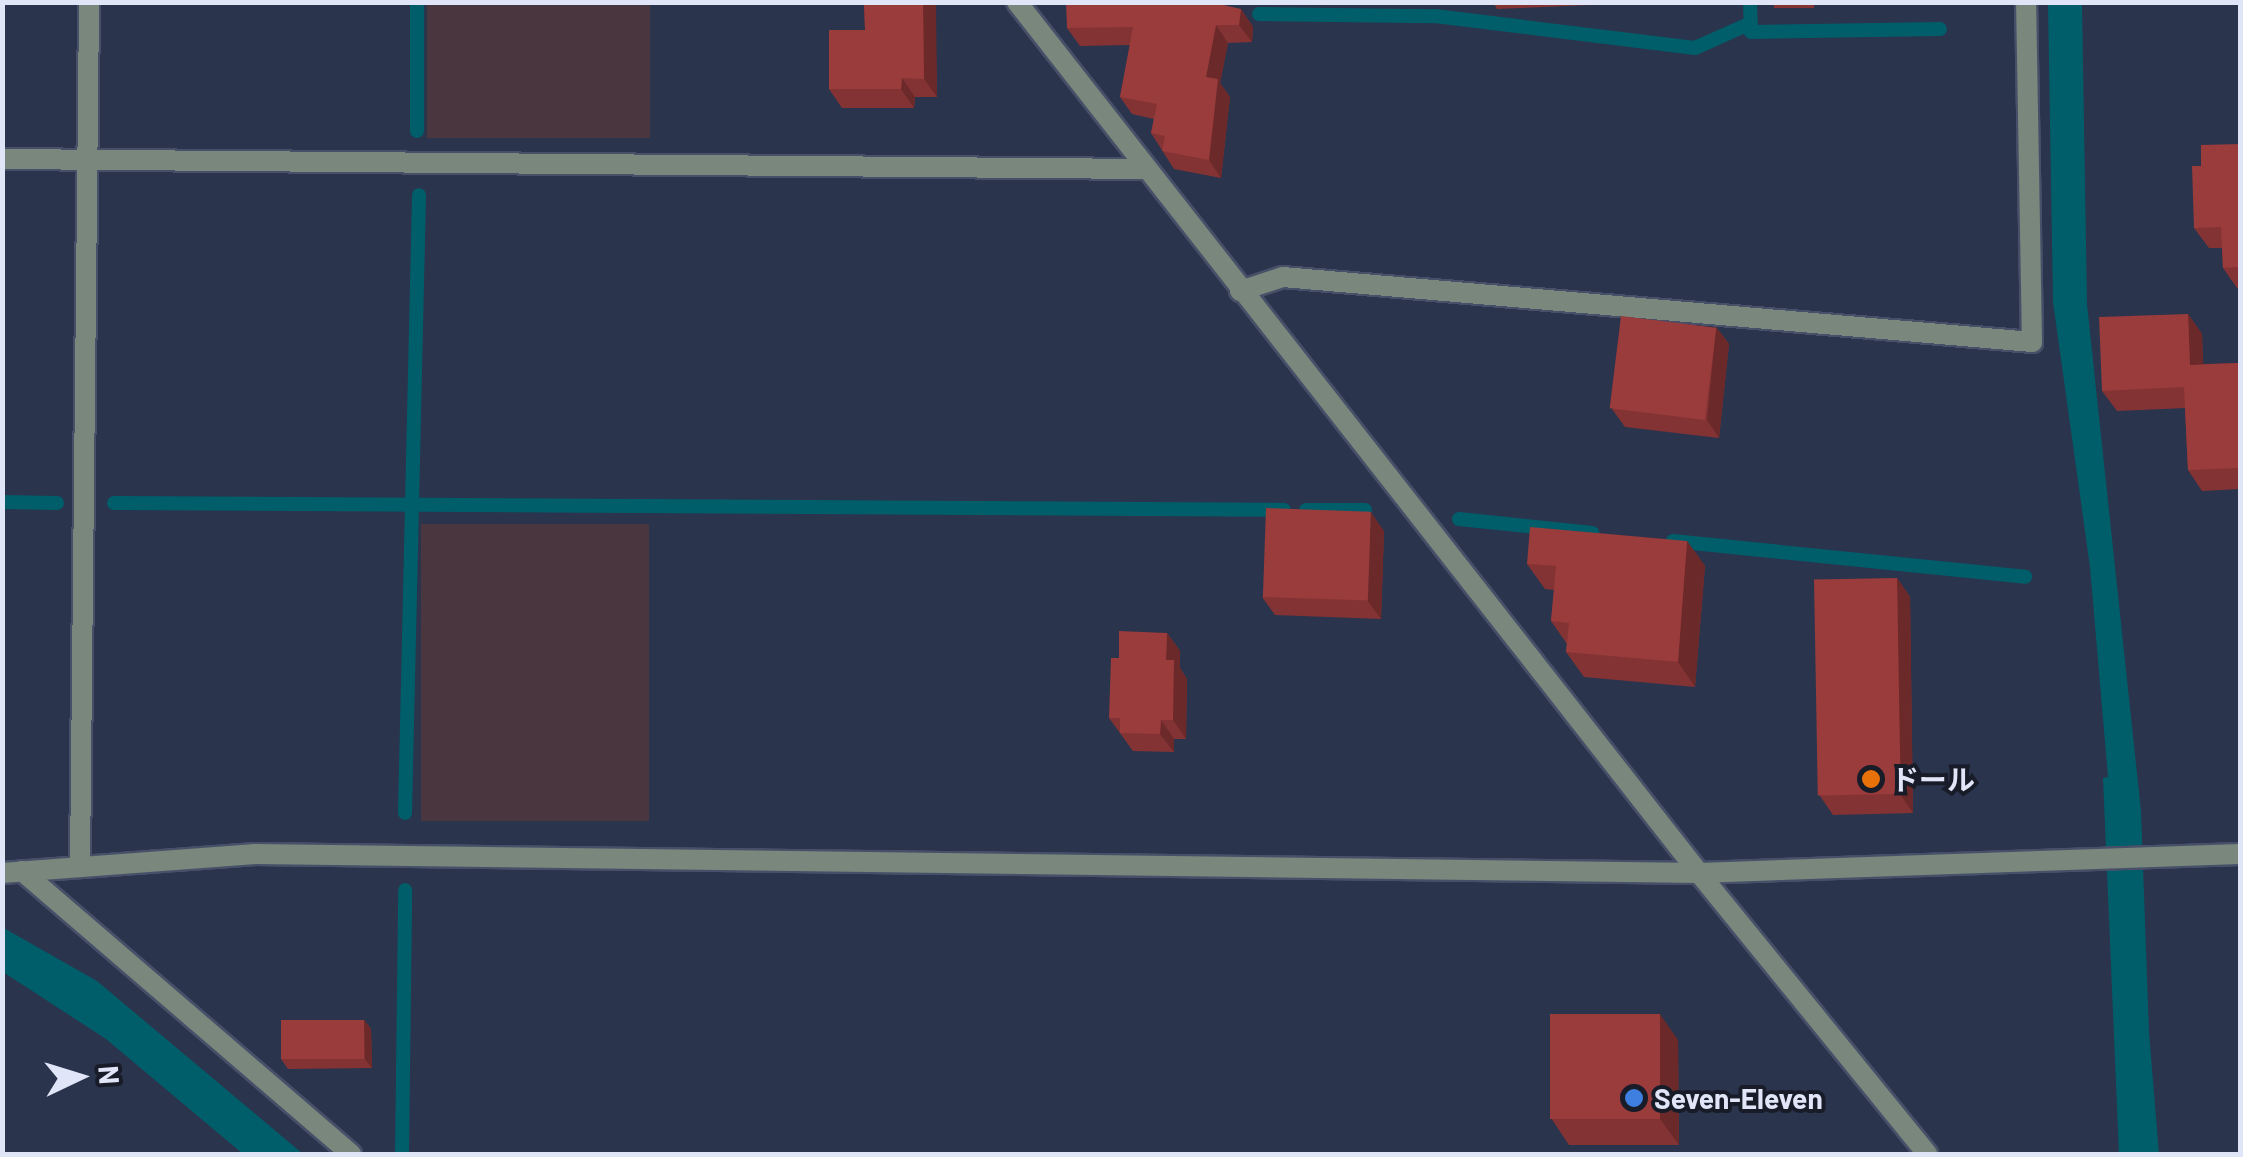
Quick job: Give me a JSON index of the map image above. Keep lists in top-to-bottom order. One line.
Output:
{"places":["ドール","Seven-Eleven"],"north":"right"}
